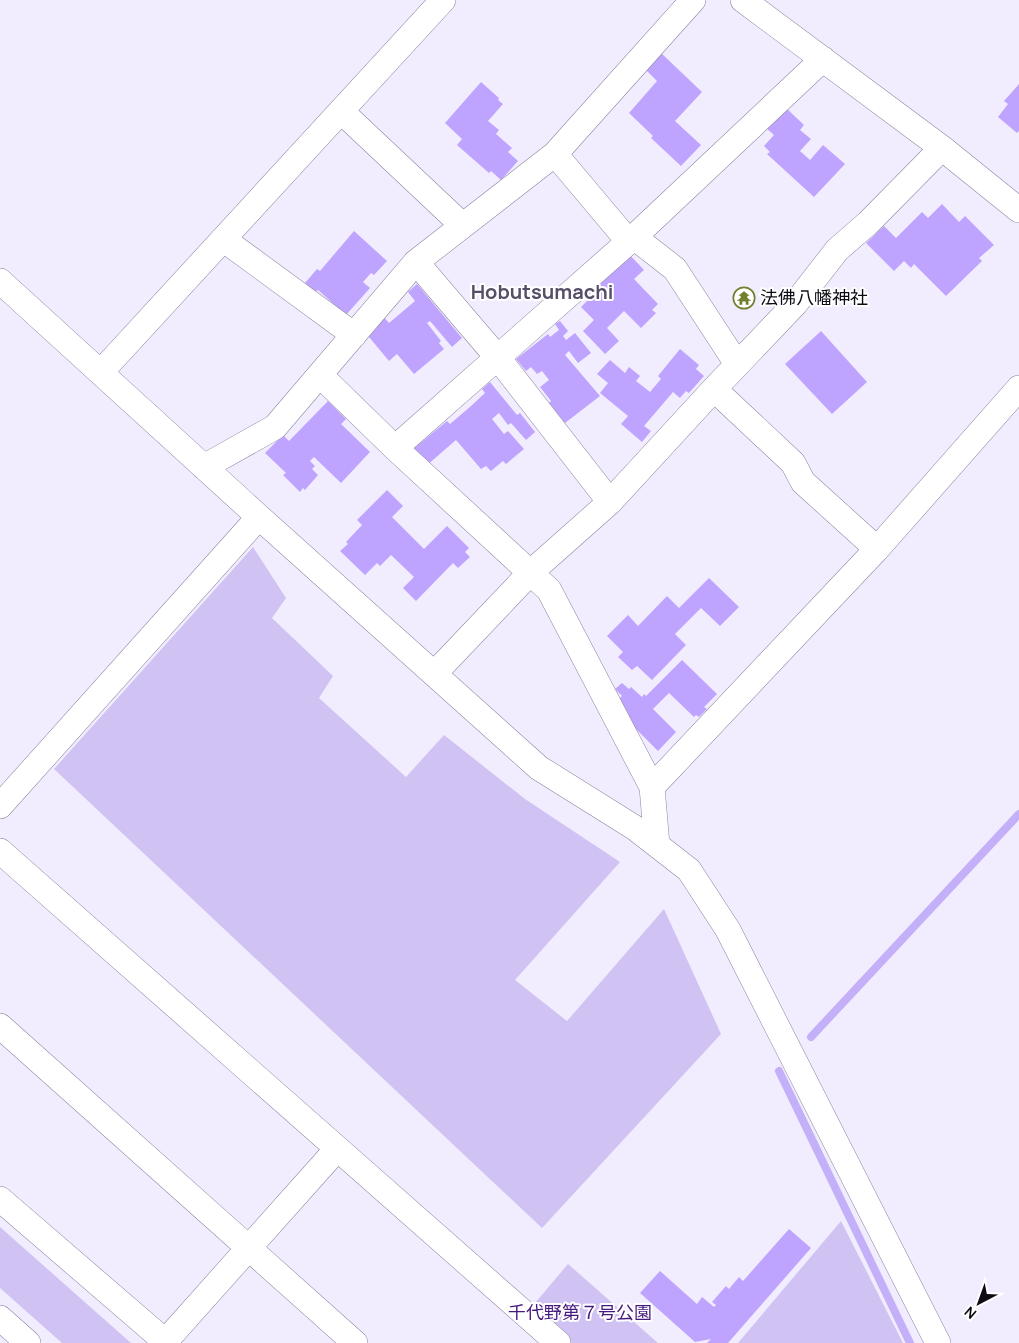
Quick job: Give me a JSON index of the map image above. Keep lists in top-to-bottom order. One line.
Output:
{"districts":["Hobutsumachi"],"parks":["千代野第７号公園"],"places":{"temple":["法佛八幡神社"]},"north":"bottom left"}
